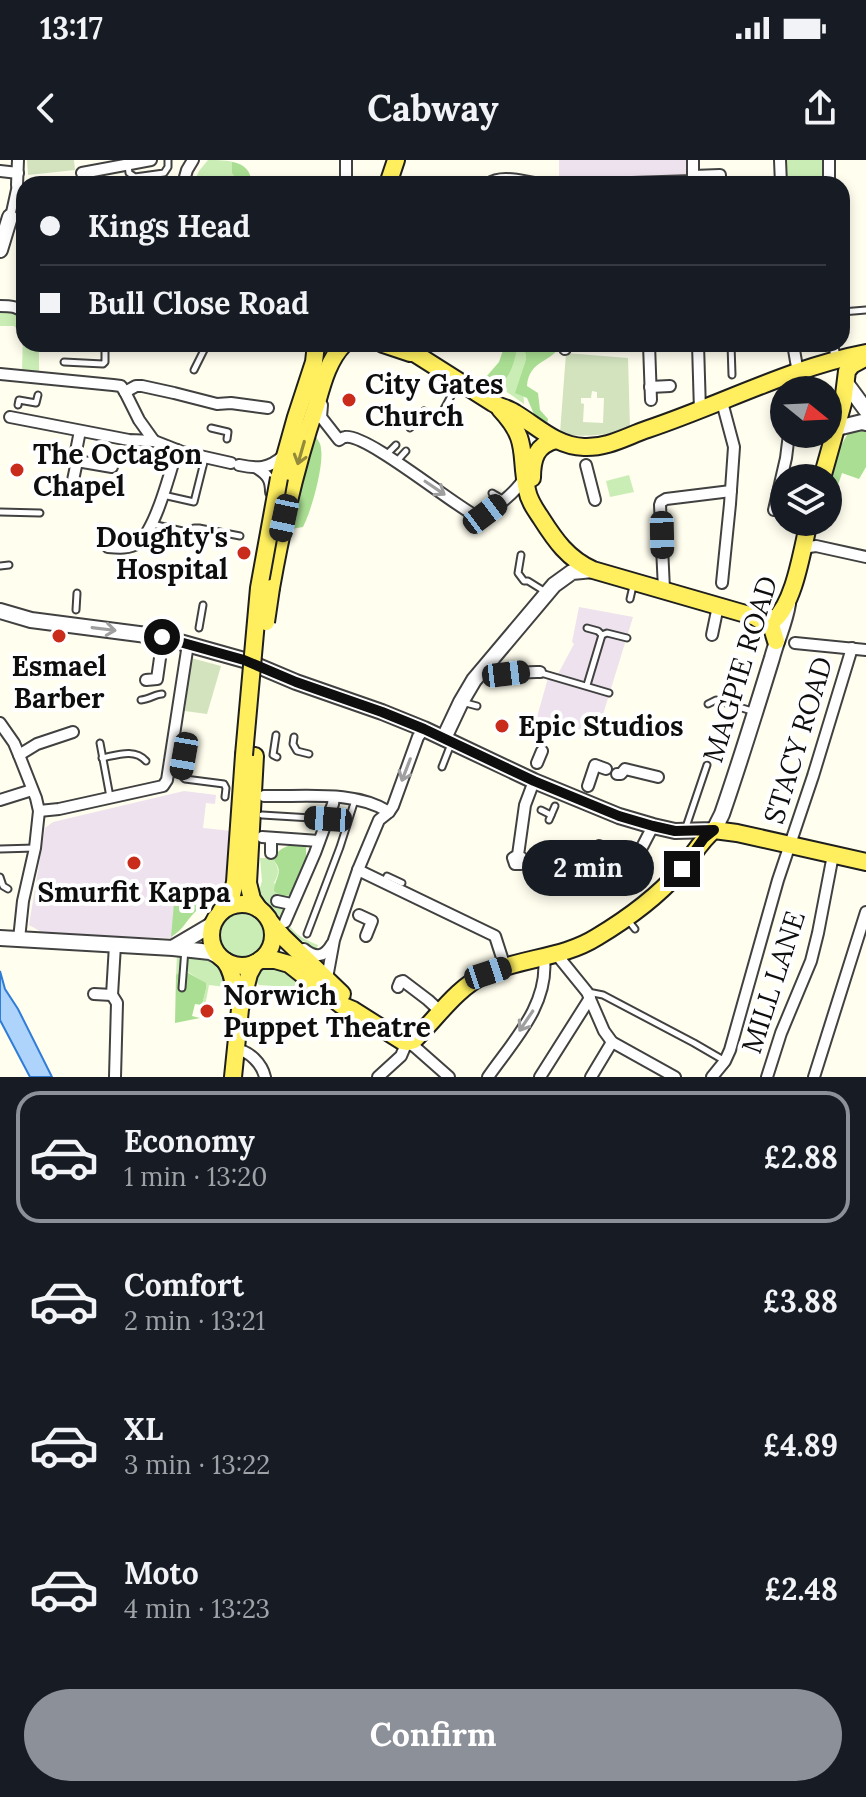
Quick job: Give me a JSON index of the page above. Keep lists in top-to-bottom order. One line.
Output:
{"streets":{"main road":["MAGPIE ROAD"],"street":["STACY ROAD","MILL LANE"]},"places":["City Gates Church","The Octagon Chapel","Doughty's Hospital","Esmael Barber","Epic Studios","Smurfit Kappa","Norwich Puppet Theatre"],"north":"right","page":{"status":"13:17","header":"Cabway","banner":["Kings Head","Bull Close Road"],"bubble":"2 min","list":[{"name":"Economy","note":"1 min · 13:20","value":"£2.88"},{"name":"Comfort","note":"2 min · 13:21","value":"£3.88"},{"name":"XL","note":"3 min · 13:22","value":"£4.89"},{"name":"Moto","note":"4 min · 13:23","value":"£2.48"}],"buttons":"Confirm"}}
